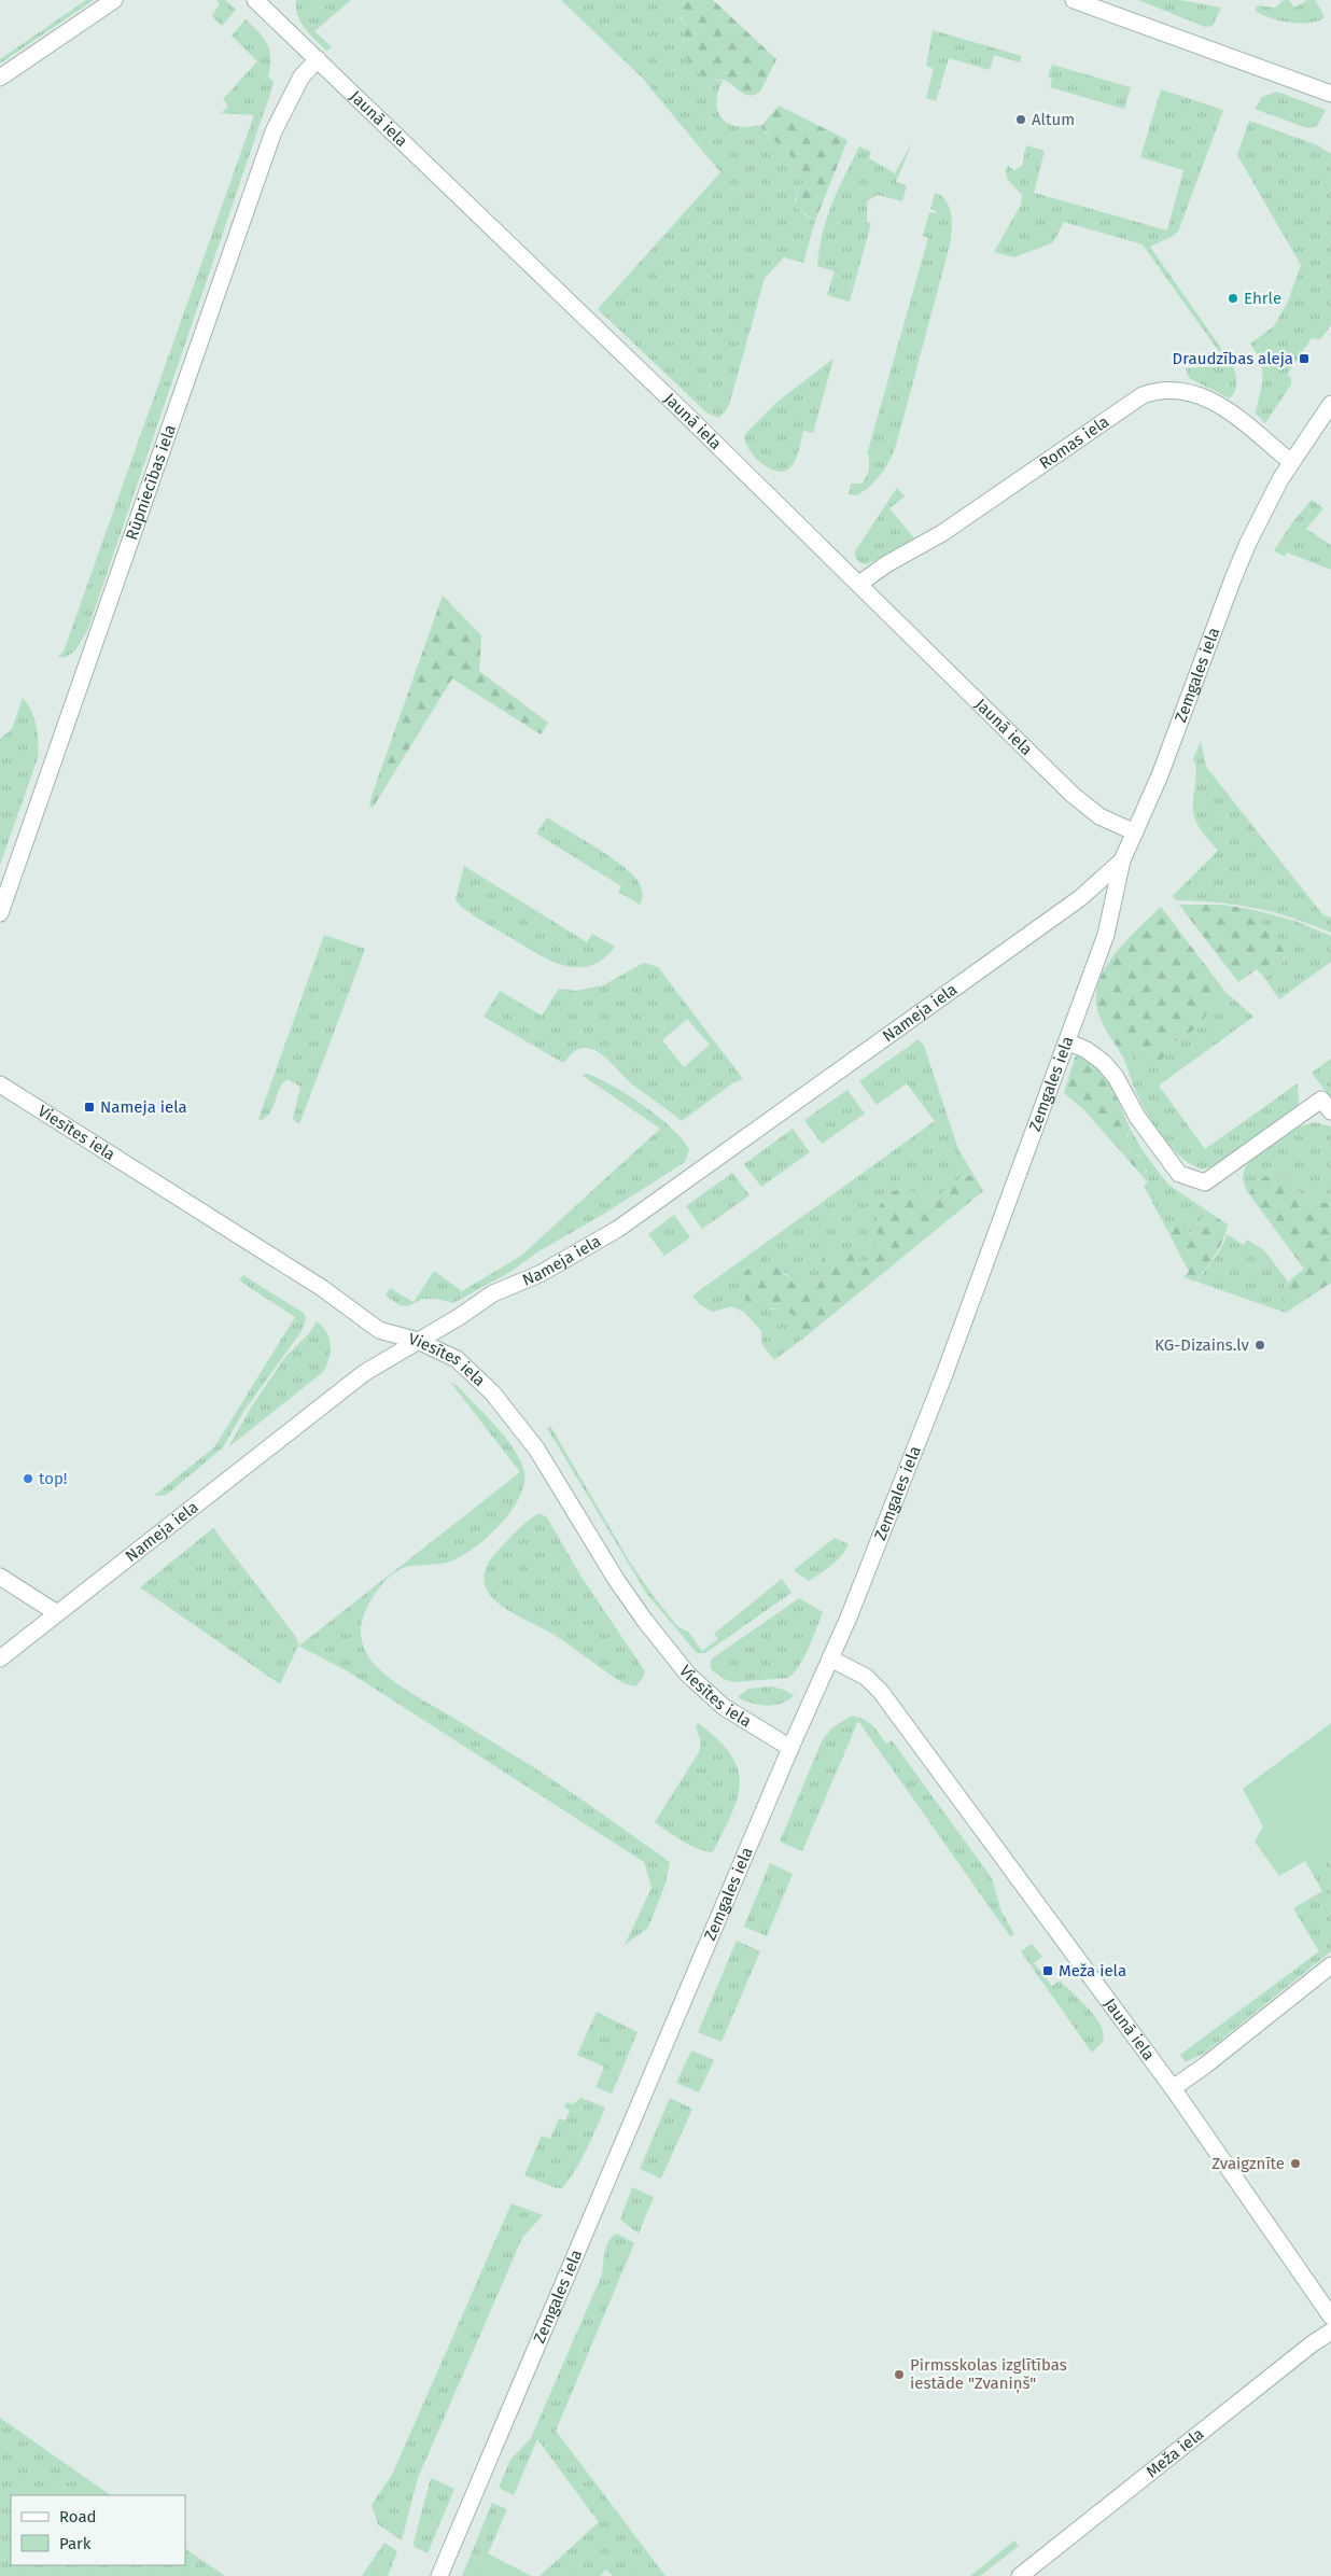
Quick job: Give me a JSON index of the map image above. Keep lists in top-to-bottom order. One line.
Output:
{"streets":{"street":["Jaunā iela","Romas iela","Rūpniecības iela","Zemgales iela","Nameja iela","Viesītes iela","Meža iela"]},"crossings":[["Jaunā iela","Romas iela"],["Jaunā iela","Rūpniecības iela"],["Jaunā iela","Zemgales iela"],["Romas iela","Zemgales iela"],["Zemgales iela","Nameja iela"],["Zemgales iela","Viesītes iela"],["Nameja iela","Viesītes iela"]],"places":{"other":["Altum","Ehrle","KG-Dizains.lv","top!","Zvaigznīte","Pirmsskolas izglītības iestāde \"Zvaniņš\""],"transit":["Draudzības aleja","Nameja iela","Meža iela"]},"legend":["Road","Park"]}
